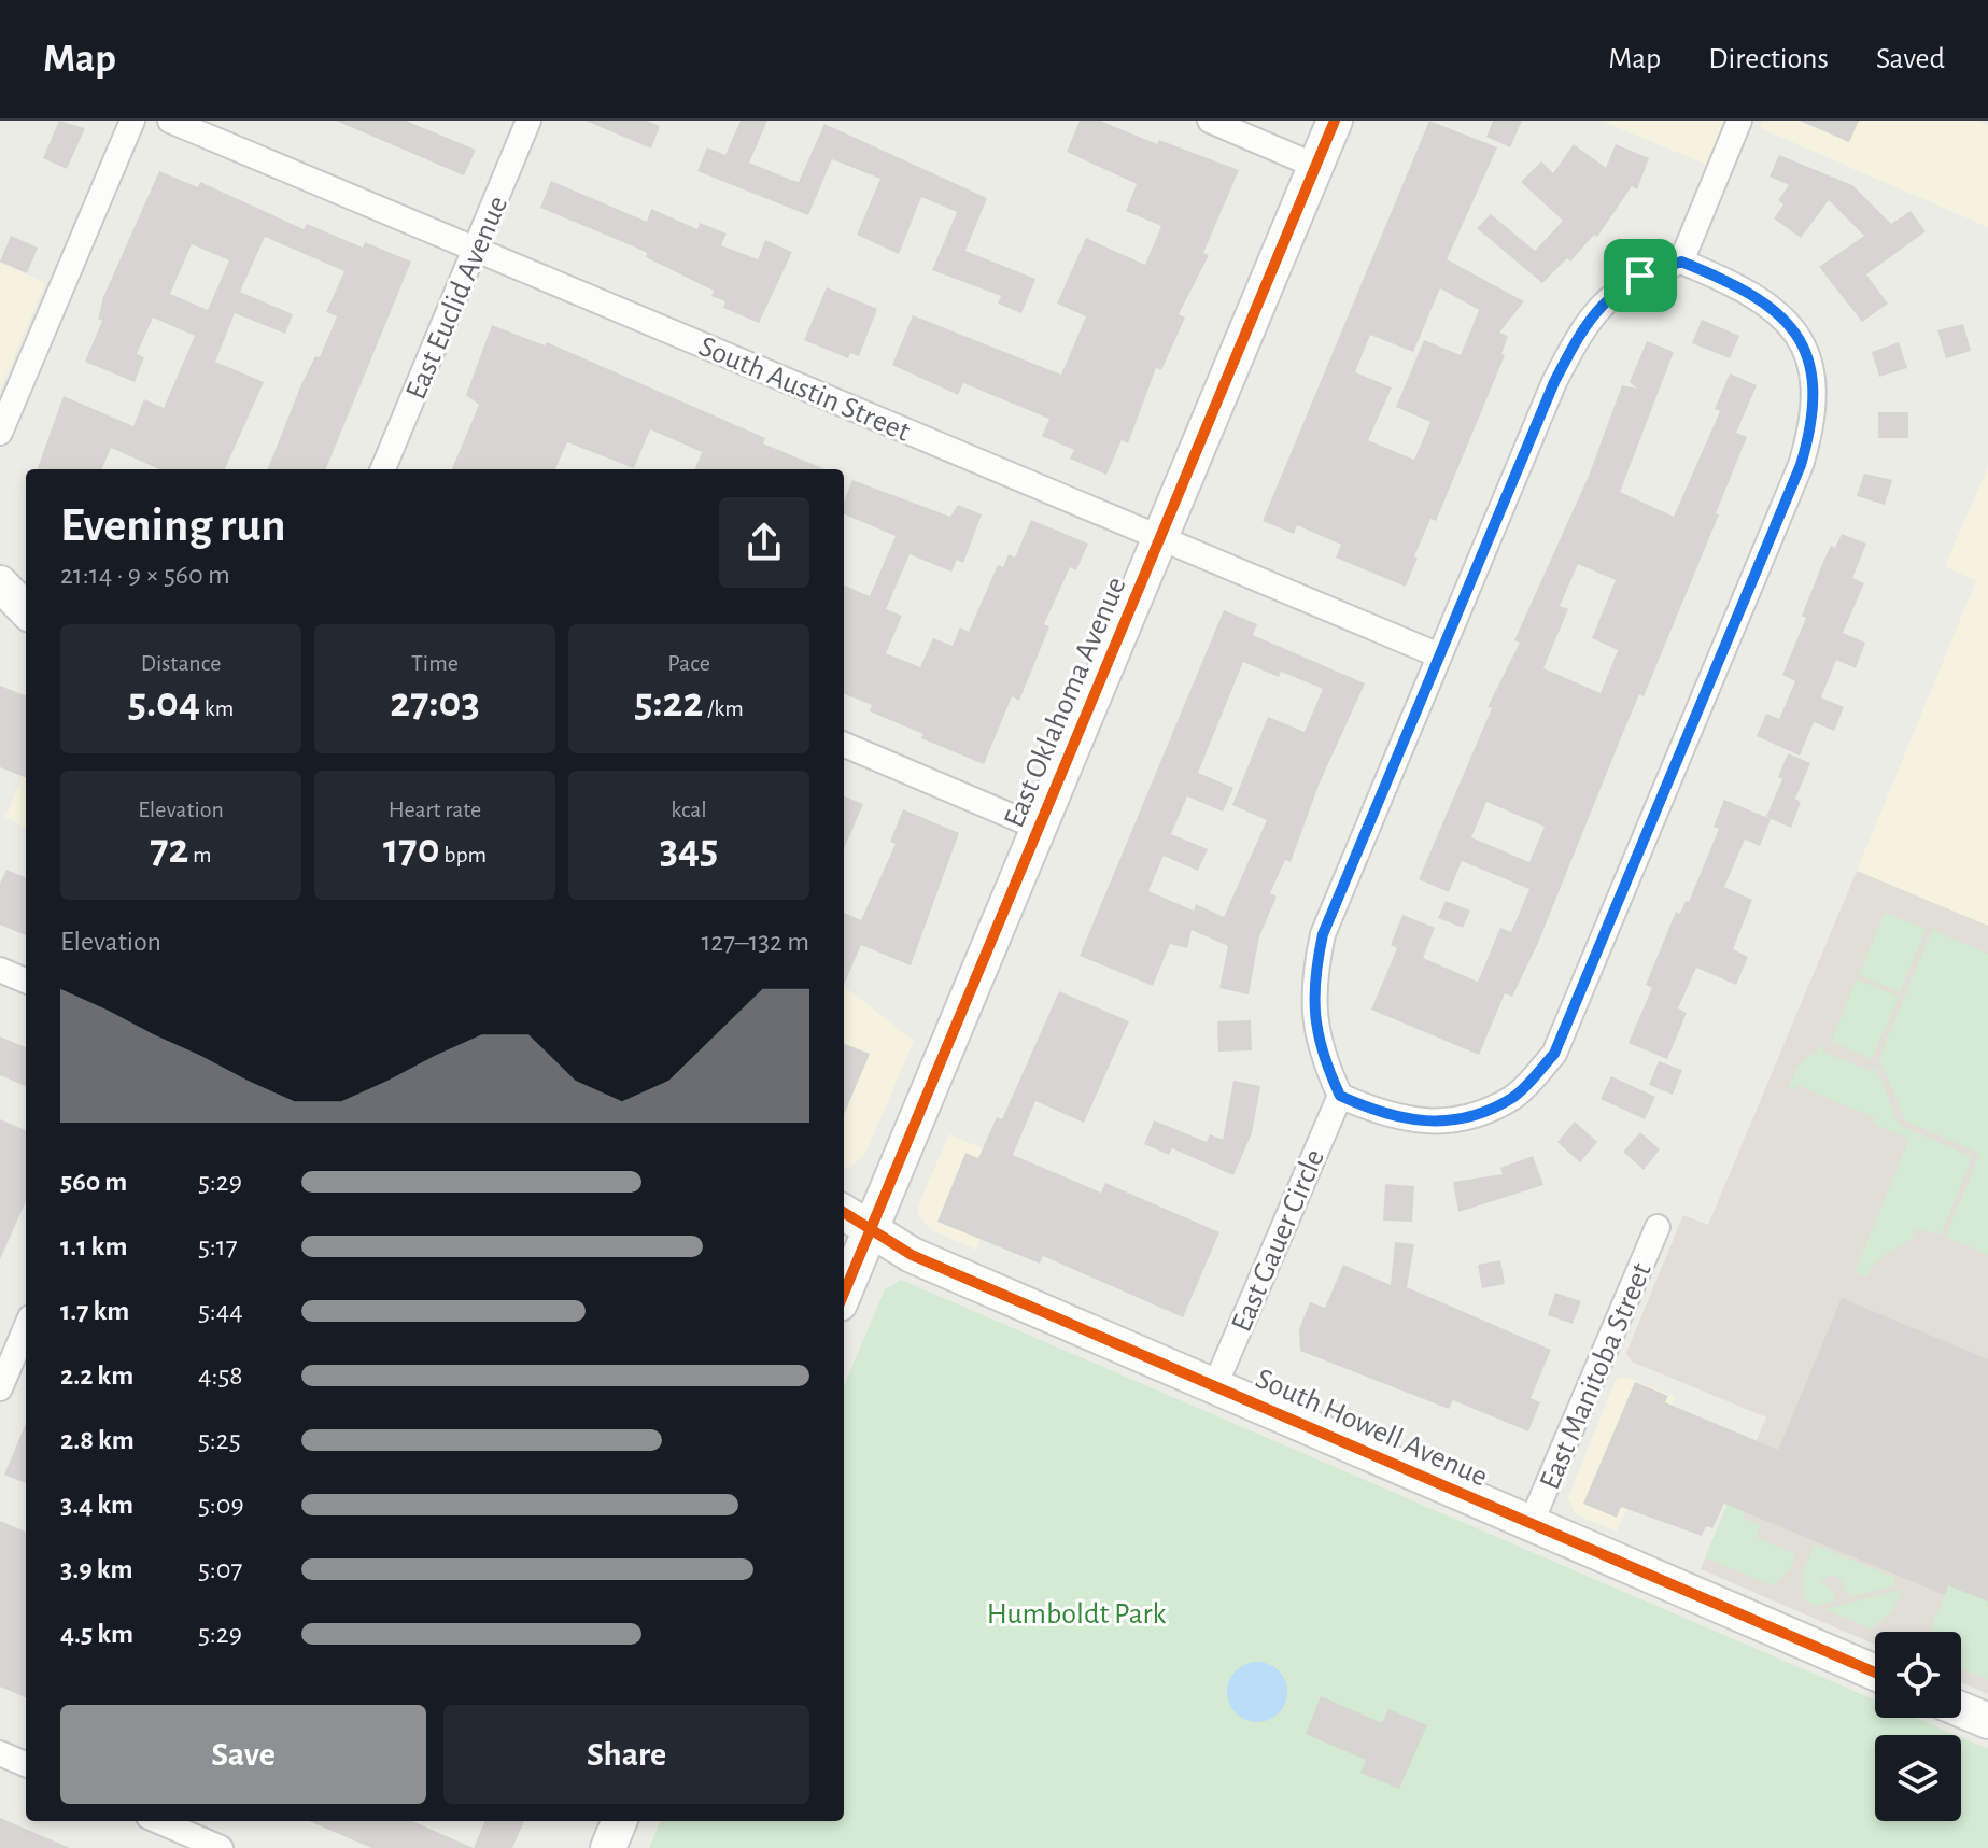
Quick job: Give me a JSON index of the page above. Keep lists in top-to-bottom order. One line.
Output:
{"streets":{"main road":["East Oklahoma Avenue","South Howell Avenue"],"street":["East Euclid Avenue","South Austin Street","East Gauer Circle","East Manitoba Street"]},"crossings":[["East Euclid Avenue","South Austin Street"],["South Austin Street","East Oklahoma Avenue"],["East Oklahoma Avenue","South Howell Avenue"],["East Gauer Circle","South Howell Avenue"],["East Manitoba Street","South Howell Avenue"]],"parks":["Humboldt Park"],"page":{"header":"Map","nav":["Map","Directions","Saved"],"heading":["Evening run","21:14 · 9 × 560 m"],"stats":[["Distance","5.04 km"],["Time","27:03"],["Pace","5:22 /km"],["Elevation","72 m"],["Heart rate","170 bpm"],["kcal","345"]],"chart":["Elevation","127–132 m"],"list":[{"name":"560 m","note":"5:29"},{"name":"1.1 km","note":"5:17"},{"name":"1.7 km","note":"5:44"},{"name":"2.2 km","note":"4:58"},{"name":"2.8 km","note":"5:25"},{"name":"3.4 km","note":"5:09"},{"name":"3.9 km","note":"5:07"},{"name":"4.5 km","note":"5:29"}],"buttons":["Save","Share"]}}
